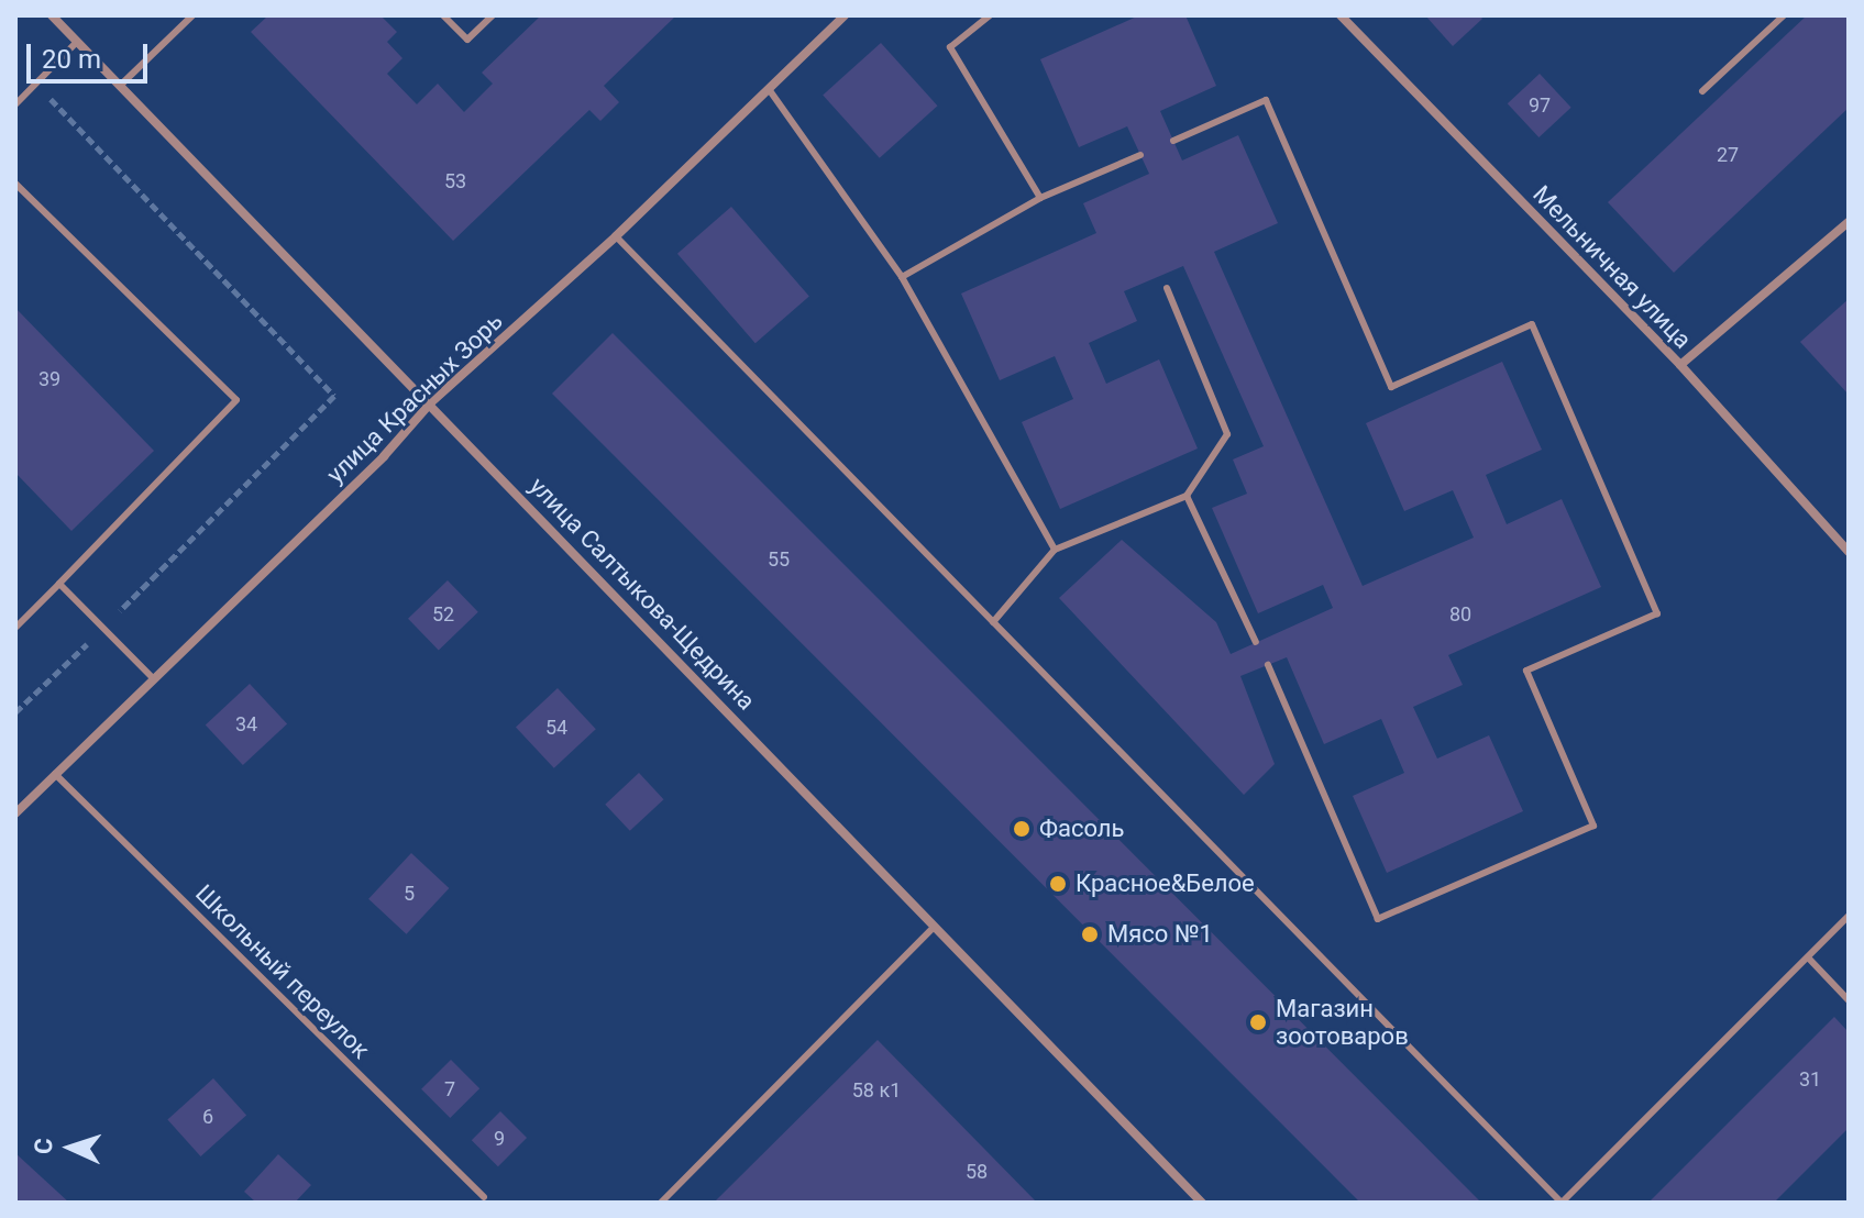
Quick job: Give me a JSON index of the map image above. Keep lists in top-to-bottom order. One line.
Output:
{"streets":{"street":["Мельничная улица","улица Красных Зорь","улица Салтыкова-Щедрина"],"lane":["Школьный переулок"]},"crossings":[["улица Красных Зорь","улица Салтыкова-Щедрина"],["улица Красных Зорь","Школьный переулок"]],"places":["Фасоль","Красное&Белое","Мясо №1","Магазин зоотоваров"],"house_numbers":["97","27","53","39","55","52","80","34","54","5","31","7","58 к1","6","9","58"],"scale_bar":"20 m","north":"left"}
